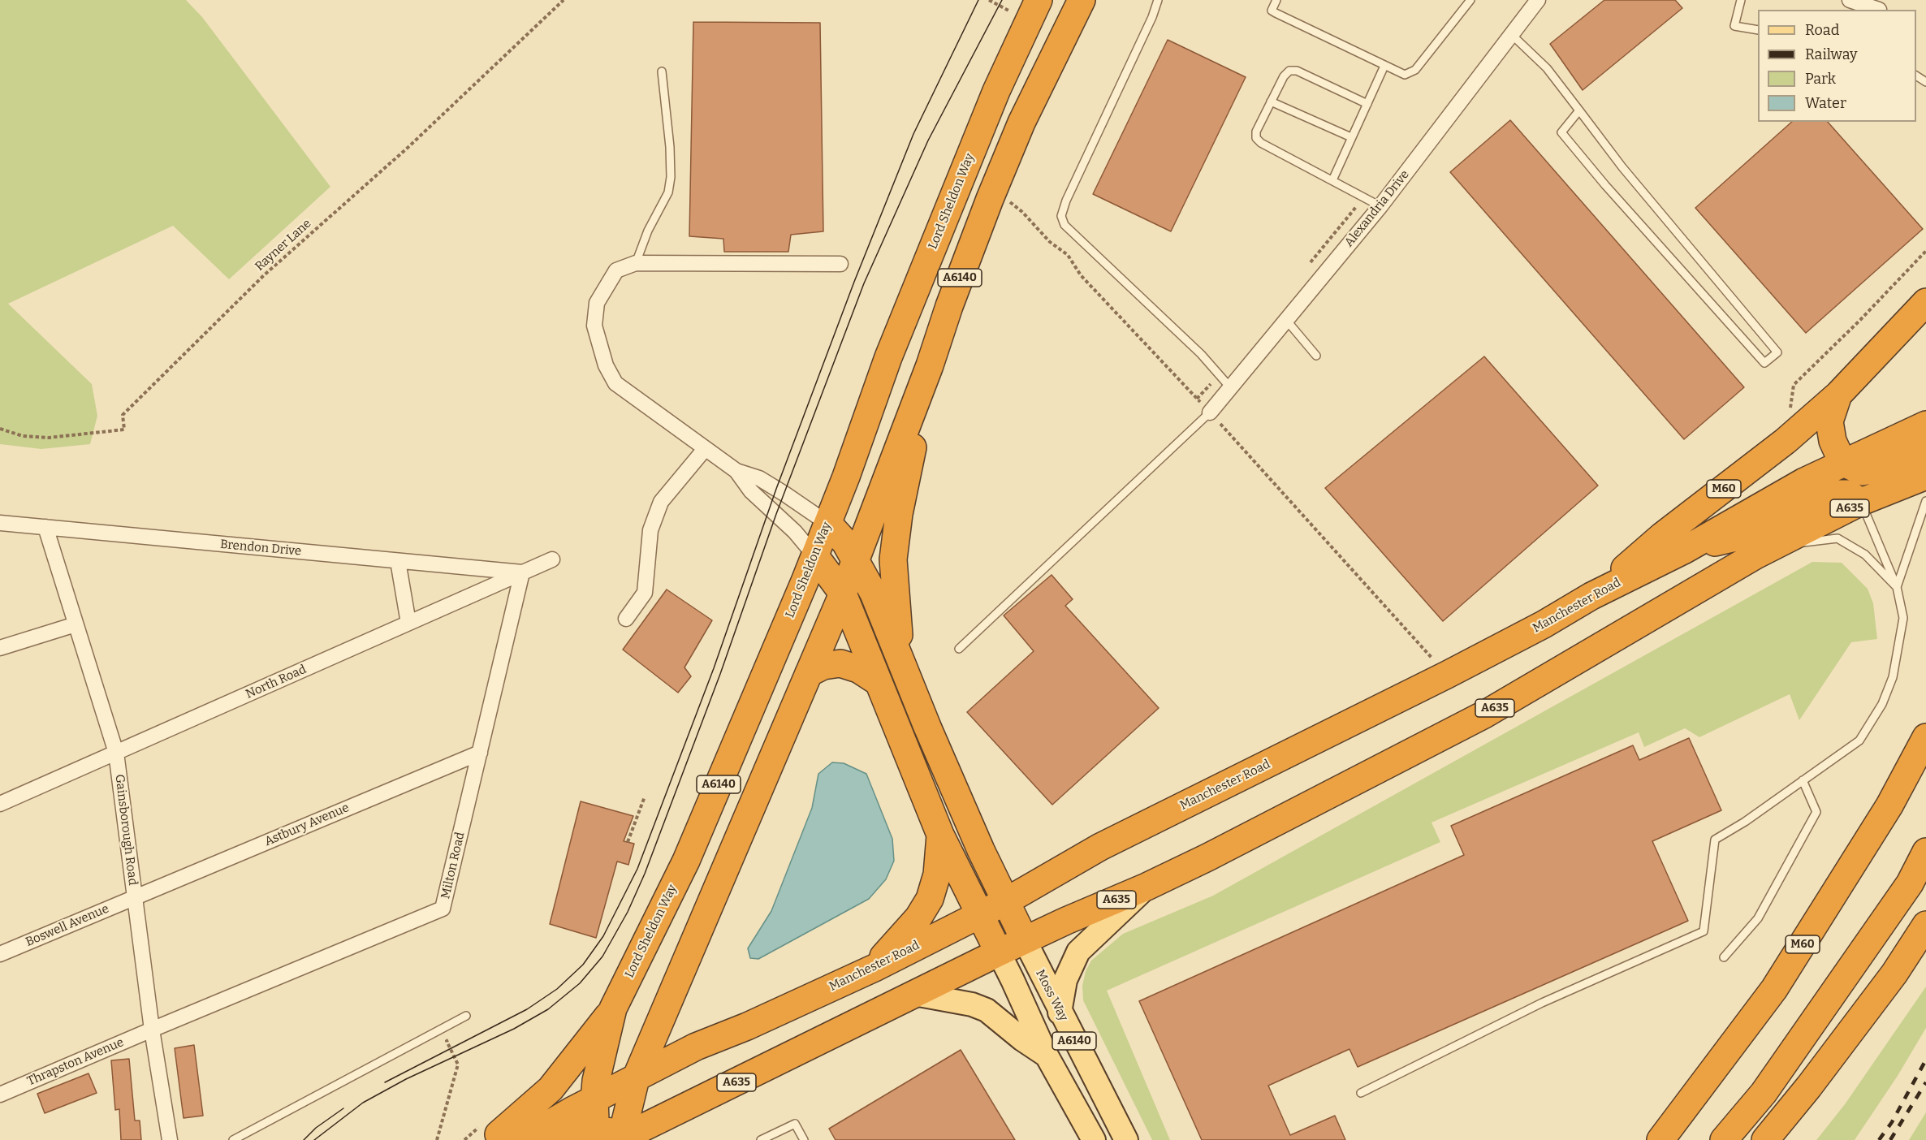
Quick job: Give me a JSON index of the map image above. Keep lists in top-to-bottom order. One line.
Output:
{"streets":{"highway":["Lord Sheldon Way","A6140","M60","A635","Manchester Road","Moss Way"],"street":["Alexandria Drive","Brendon Drive","North Road","Astbury Avenue","Gainsborough Road","Milton Road","Boswell Avenue","Thrapston Avenue"],"path":["Rayner Lane"]},"crossings":[["Lord Sheldon Way","A6140"],["Lord Sheldon Way","A635"],["Lord Sheldon Way","Manchester Road"],["A6140","A635"],["A6140","Manchester Road"],["A6140","Moss Way"],["M60","Manchester Road"],["A635","Moss Way"],["Brendon Drive","North Road"],["Brendon Drive","Gainsborough Road"],["Brendon Drive","Milton Road"],["Manchester Road","Moss Way"],["North Road","Gainsborough Road"],["North Road","Milton Road"],["Astbury Avenue","Gainsborough Road"],["Astbury Avenue","Milton Road"],["Astbury Avenue","Boswell Avenue"],["Gainsborough Road","Milton Road"],["Gainsborough Road","Boswell Avenue"],["Gainsborough Road","Thrapston Avenue"],["Milton Road","Thrapston Avenue"]],"legend":["Road","Railway","Park","Water"]}
